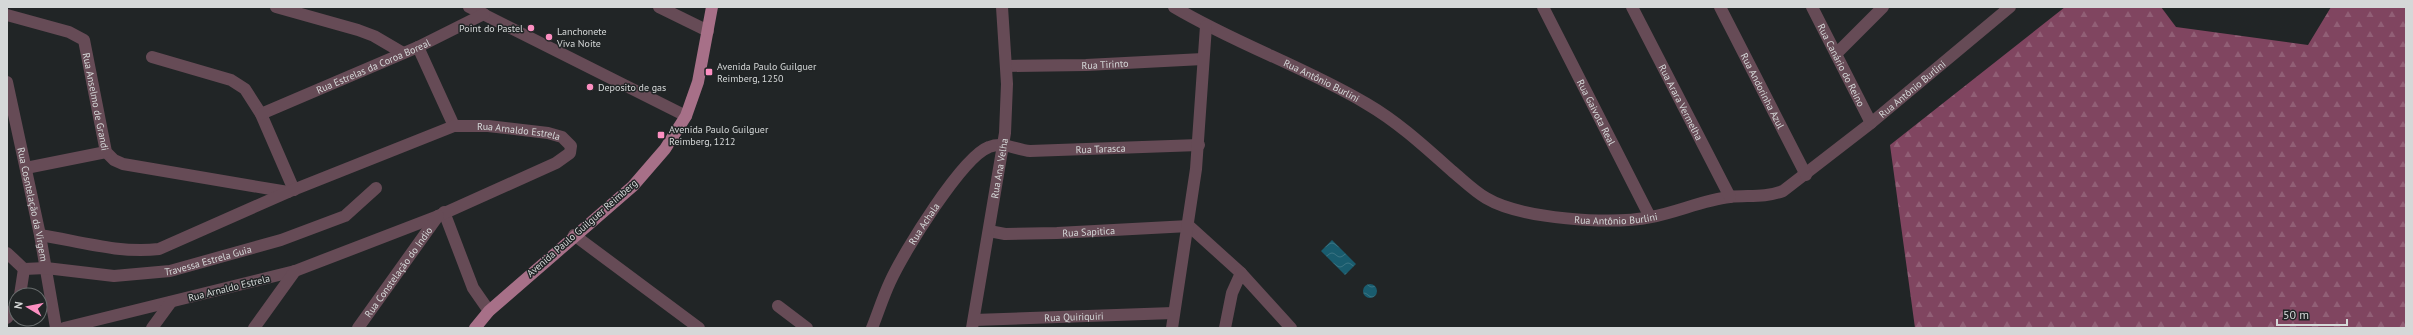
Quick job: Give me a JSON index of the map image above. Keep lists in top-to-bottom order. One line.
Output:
{"streets":{"main road":["Avenida Paulo Guilguer Reimberg"],"street":["Rua Tirinto","Rua Canário do Reino","Rua Estrelas da Coroa Boreal","Rua Antônio Burlini","Rua Andorinha Azul","Rua Anselmo de Grandi","Rua Arara Vermelha","Rua Gaivota Real","Rua Arnaldo Estrela","Rua Tarasca","Rua Ana Velha","Rua Cosntelação da Virgem","Rua Achala","Rua Sapitica","Travessa Estrela Guia","Rua Constelação do Indio","Rua Quiriquiri"]},"crossings":[["Rua Tirinto","Rua Ana Velha"],["Rua Canário do Reino","Rua Antônio Burlini"],["Rua Antônio Burlini","Rua Andorinha Azul"],["Rua Antônio Burlini","Rua Arara Vermelha"],["Rua Antônio Burlini","Rua Gaivota Real"],["Rua Anselmo de Grandi","Rua Arnaldo Estrela"],["Rua Arnaldo Estrela","Rua Cosntelação da Virgem"],["Rua Arnaldo Estrela","Rua Constelação do Indio"],["Rua Tarasca","Rua Ana Velha"],["Rua Tarasca","Rua Achala"],["Rua Ana Velha","Rua Achala"],["Rua Ana Velha","Rua Sapitica"],["Rua Ana Velha","Rua Quiriquiri"],["Rua Cosntelação da Virgem","Travessa Estrela Guia"]],"places":{"other":["Point do Pastel","Lanchonete Viva Noite","Deposito de gas"],"transit":["Avenida Paulo Guilguer Reimberg, 1250","Avenida Paulo Guilguer Reimberg, 1212"]},"scale_bar":"50 m","north":"left"}
